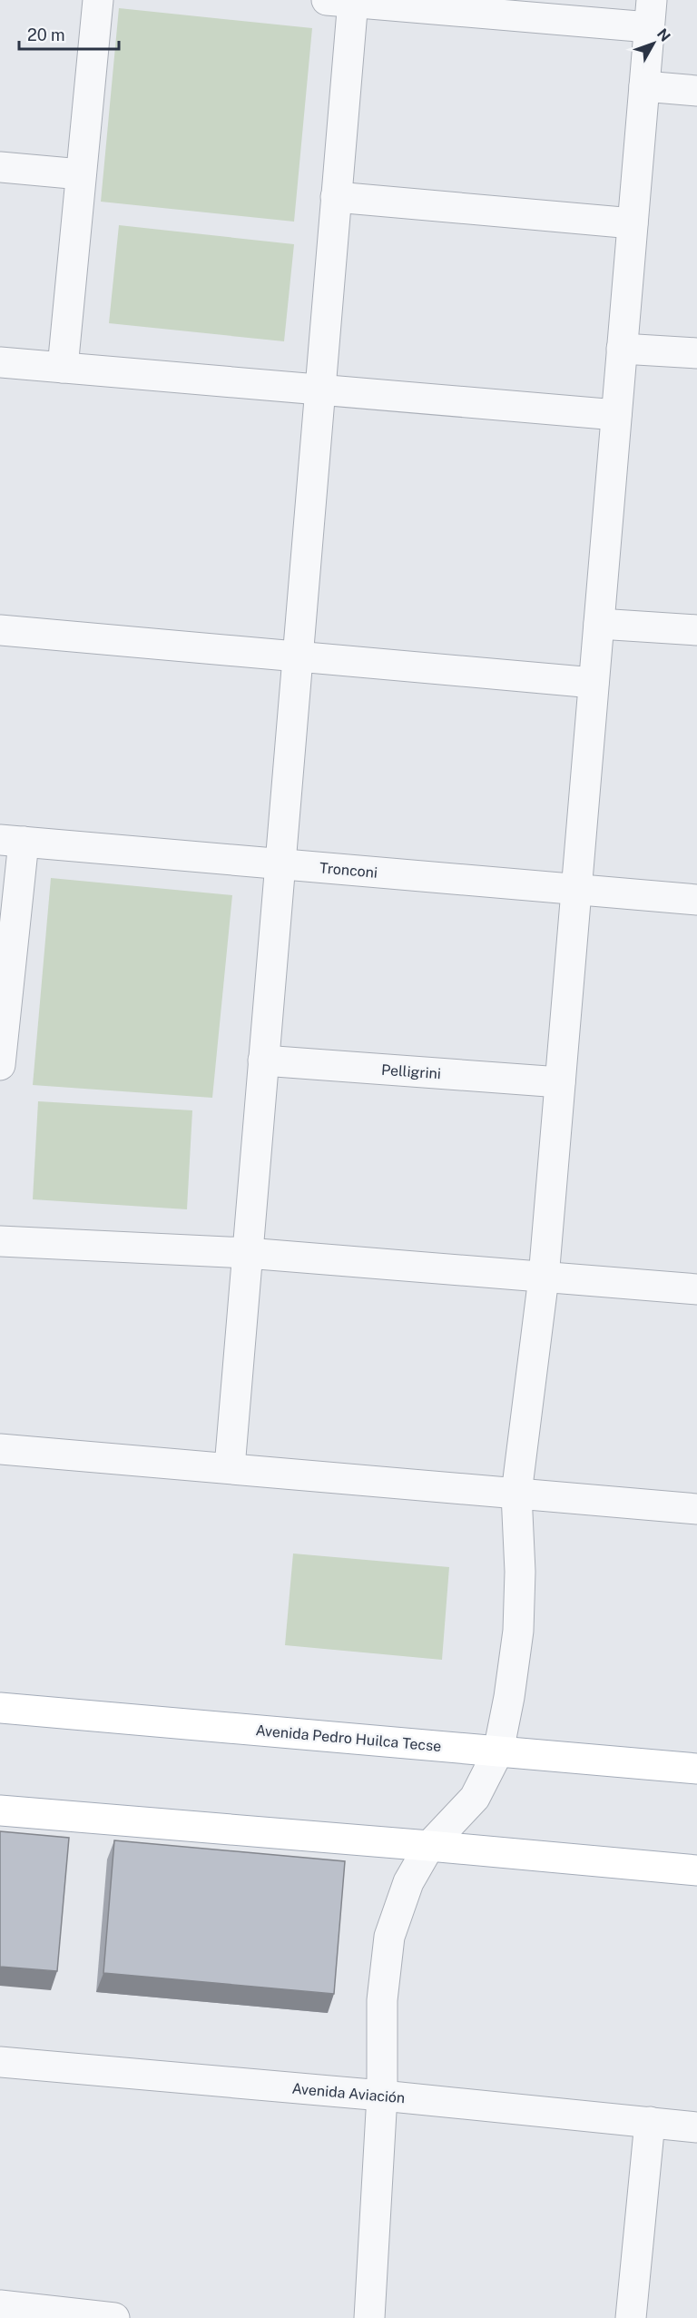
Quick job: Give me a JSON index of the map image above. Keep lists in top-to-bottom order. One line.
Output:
{"streets":{"main road":["Avenida Pedro Huilca Tecse"],"street":["Tronconi","Pelligrini","Avenida Aviación"]},"scale_bar":"20 m","north":"top right"}
